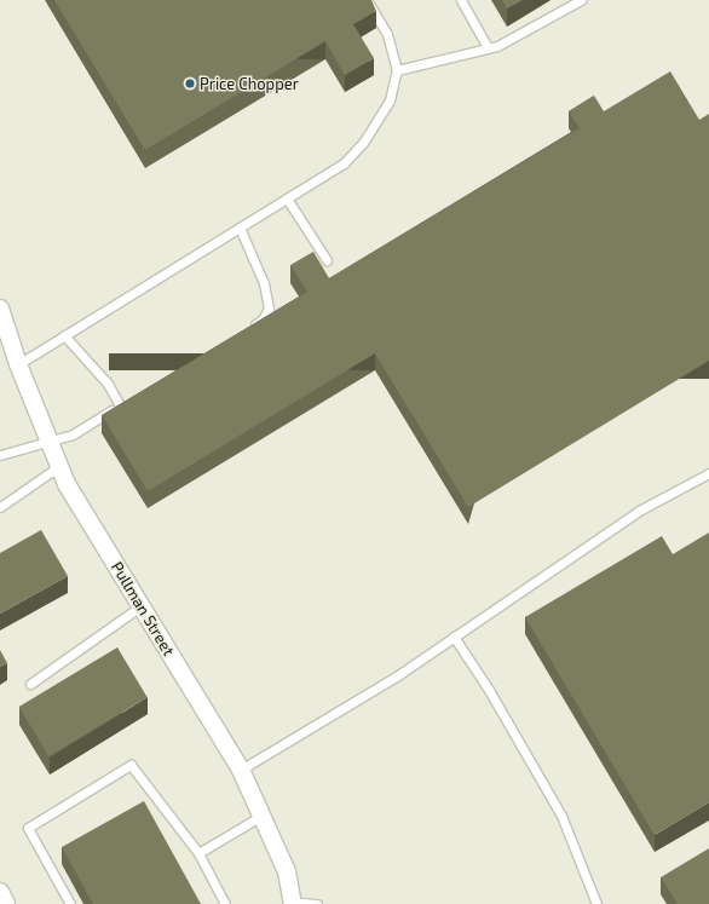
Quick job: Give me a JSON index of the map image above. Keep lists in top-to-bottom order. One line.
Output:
{"streets":{"street":["Pullman Street"]},"places":["Price Chopper"]}
